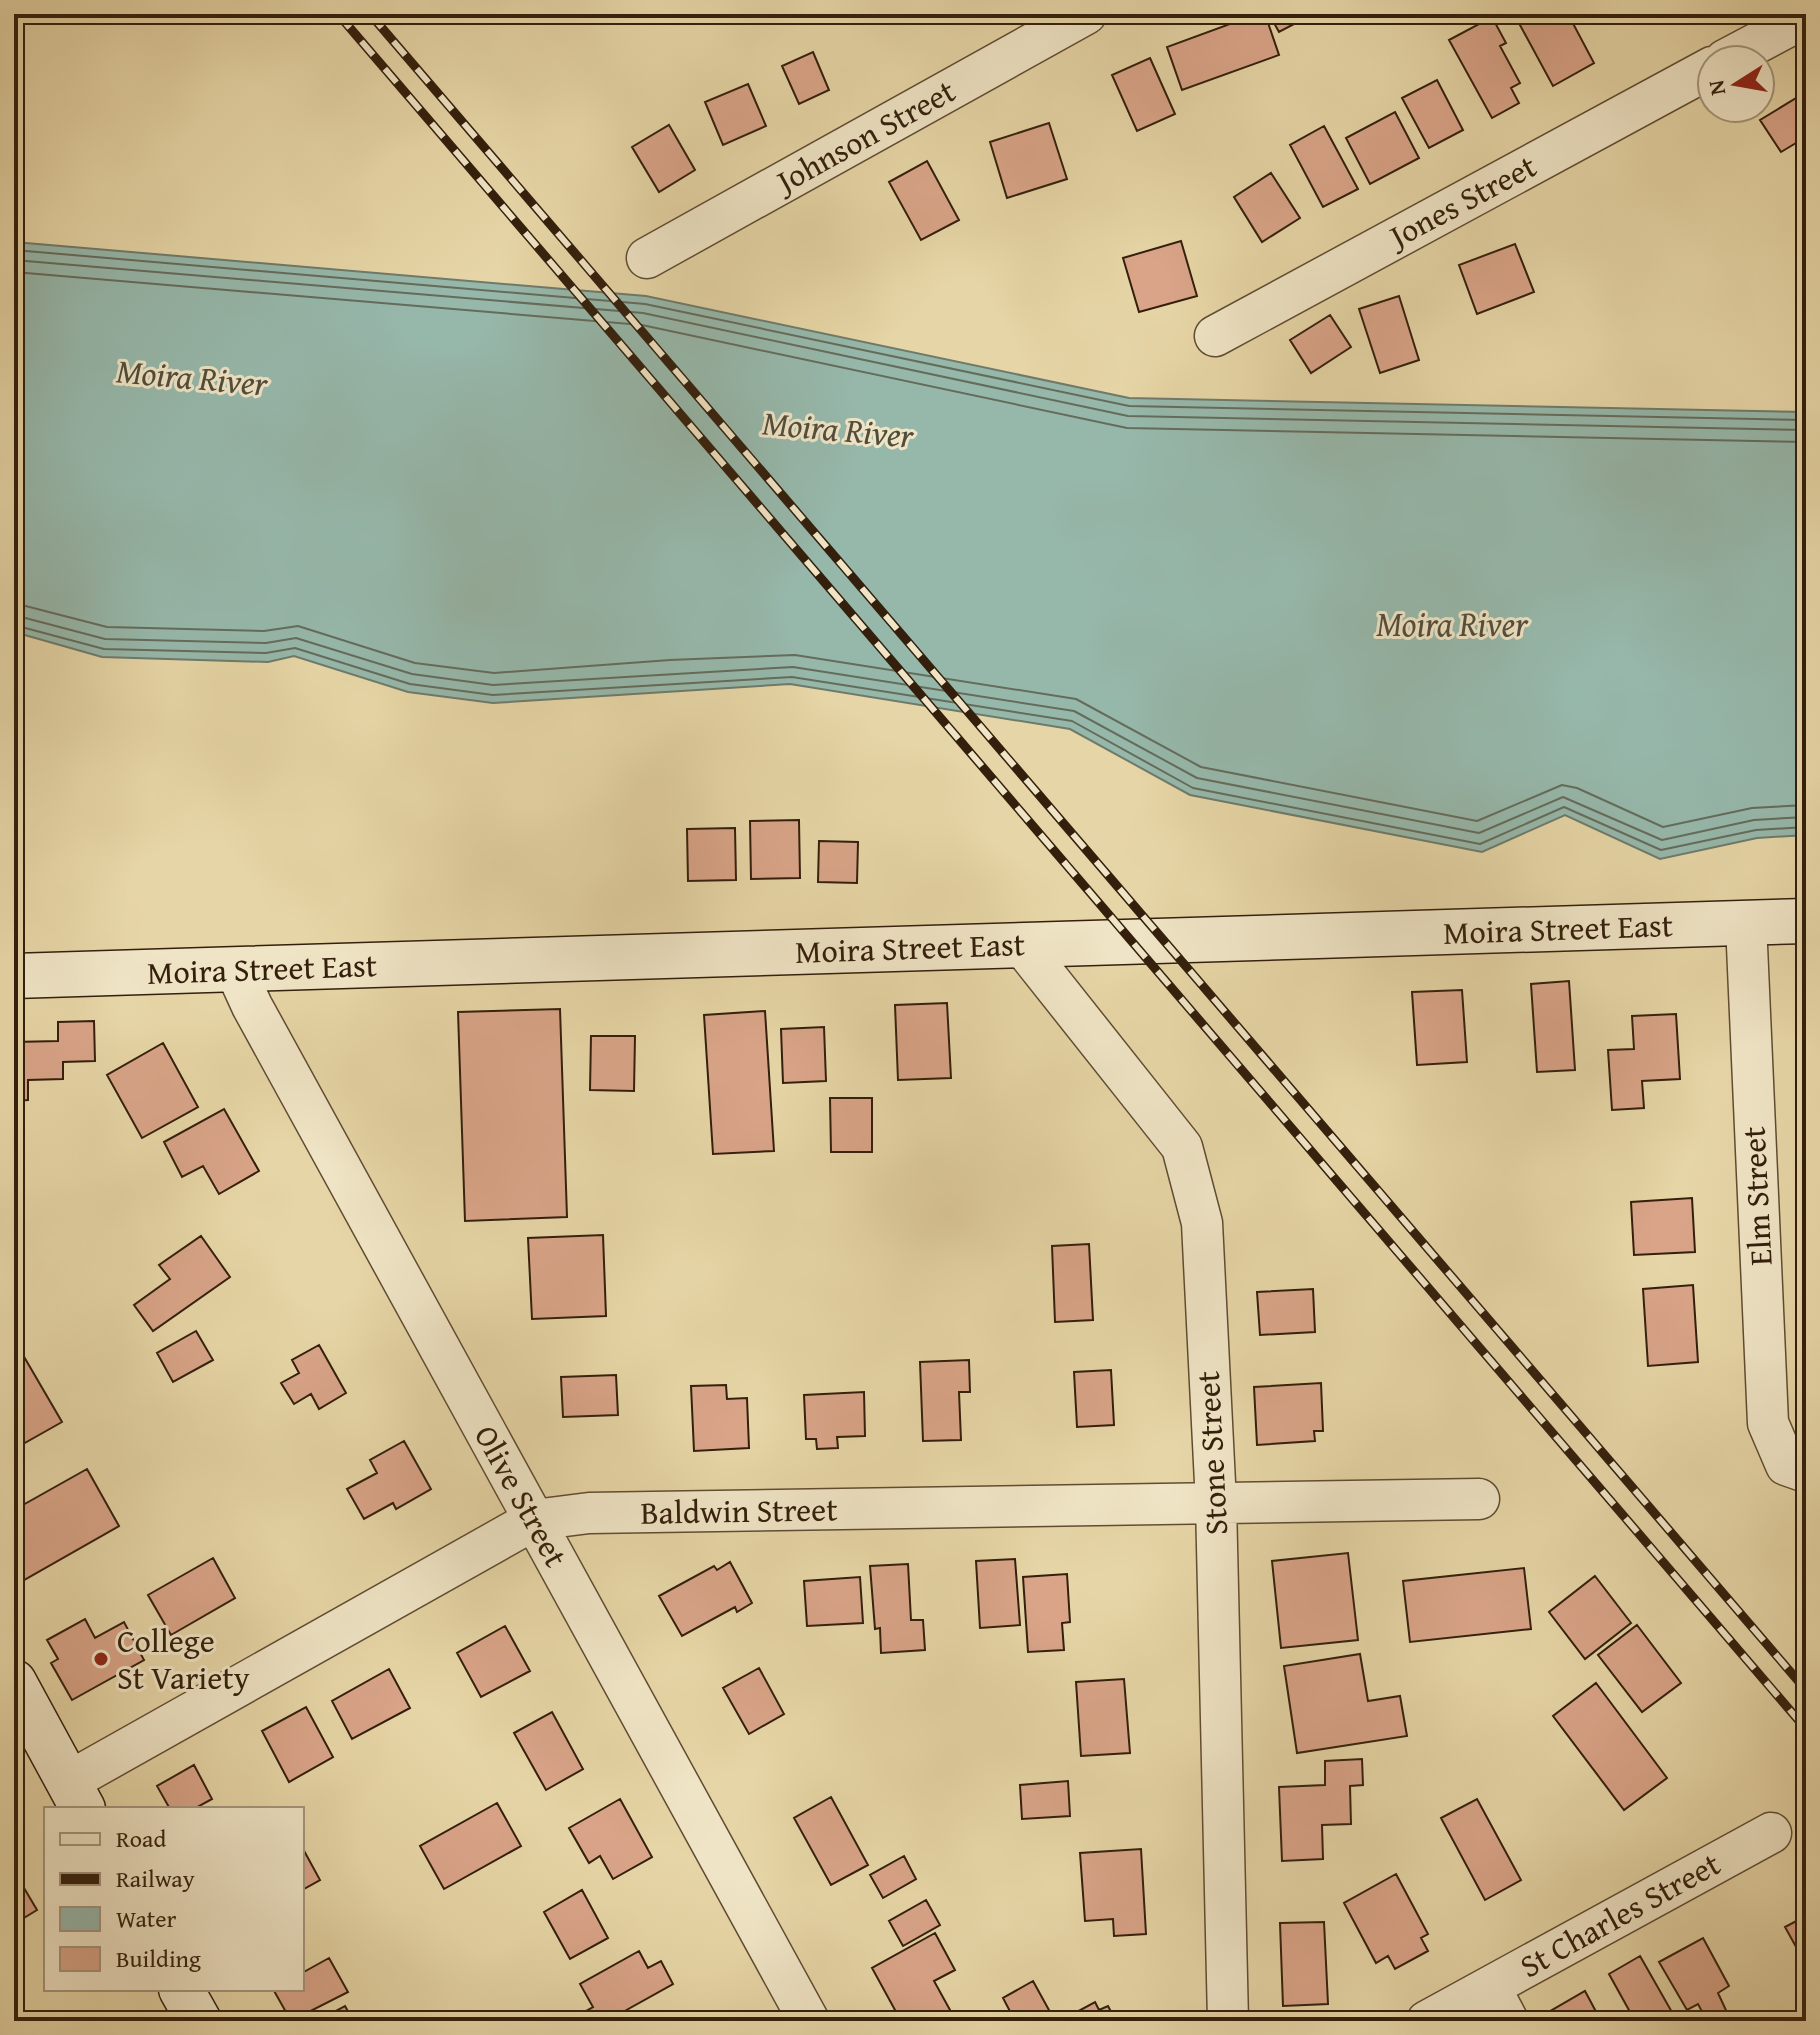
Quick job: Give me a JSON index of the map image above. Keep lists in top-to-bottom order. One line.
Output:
{"streets":{"street":["Johnson Street","Jones Street","Moira Street East","Elm Street","Stone Street","Olive Street","Baldwin Street","St Charles Street"]},"crossings":[["Moira Street East","Elm Street"],["Moira Street East","Stone Street"],["Moira Street East","Olive Street"],["Stone Street","Baldwin Street"],["Olive Street","Baldwin Street"]],"water":["Moira River"],"places":["College St Variety"],"legend":["Road","Railway","Water","Building"],"north":"left"}
